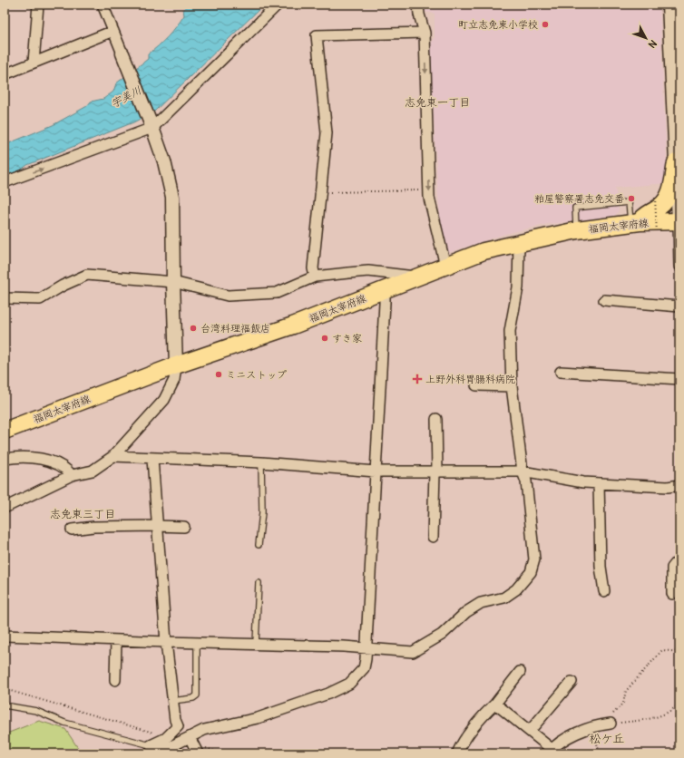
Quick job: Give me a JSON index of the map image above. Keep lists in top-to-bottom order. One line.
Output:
{"streets":{"main road":["福岡太宰府線"]},"districts":["志免東一丁目","志免東三丁目","松ケ丘"],"water":["宇美川"],"places":{"other":["町立志免東小学校","粕屋警察署志免交番","台湾料理福飯店","すき家","ミニストップ"],"health":["上野外科胃腸科病院"]},"north":"bottom right"}
